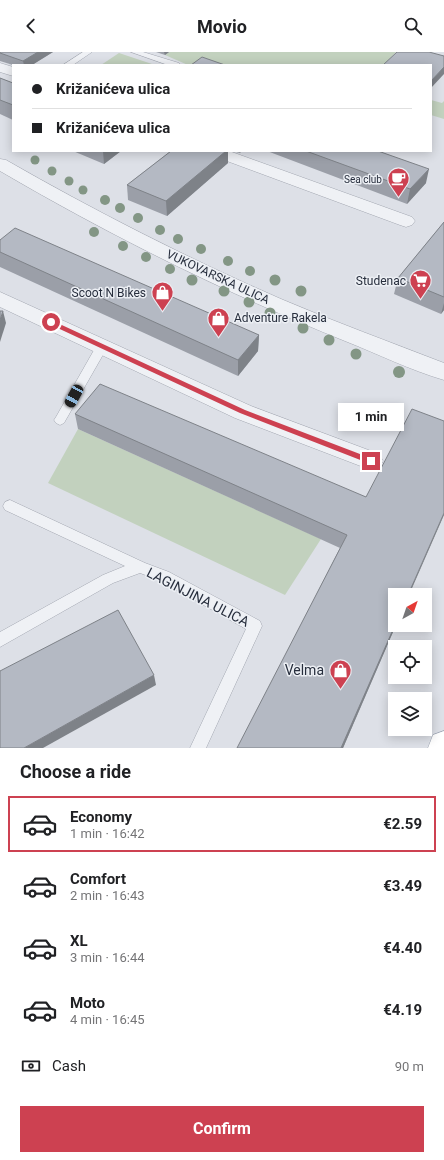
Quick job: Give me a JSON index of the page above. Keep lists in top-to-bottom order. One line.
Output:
{"streets":{"street":["VUKOVARSKA ULICA"],"lane":["LAGINJINA ULICA"]},"places":{"cafe":["Sea club"],"supermarket":["Studenac"],"shop":["Scoot N Bikes","Adventure Rakela","Velma"]},"north":"top right","page":{"header":"Movio","banner":["Križanićeva ulica","Križanićeva ulica"],"bubble":"1 min","heading":"Choose a ride","list":[{"name":"Economy","note":"1 min · 16:42","value":"€2.59"},{"name":"Comfort","note":"2 min · 16:43","value":"€3.49"},{"name":"XL","note":"3 min · 16:44","value":"€4.40"},{"name":"Moto","note":"4 min · 16:45","value":"€4.19"}],"pay":["Cash","90 m"],"buttons":"Confirm"}}
